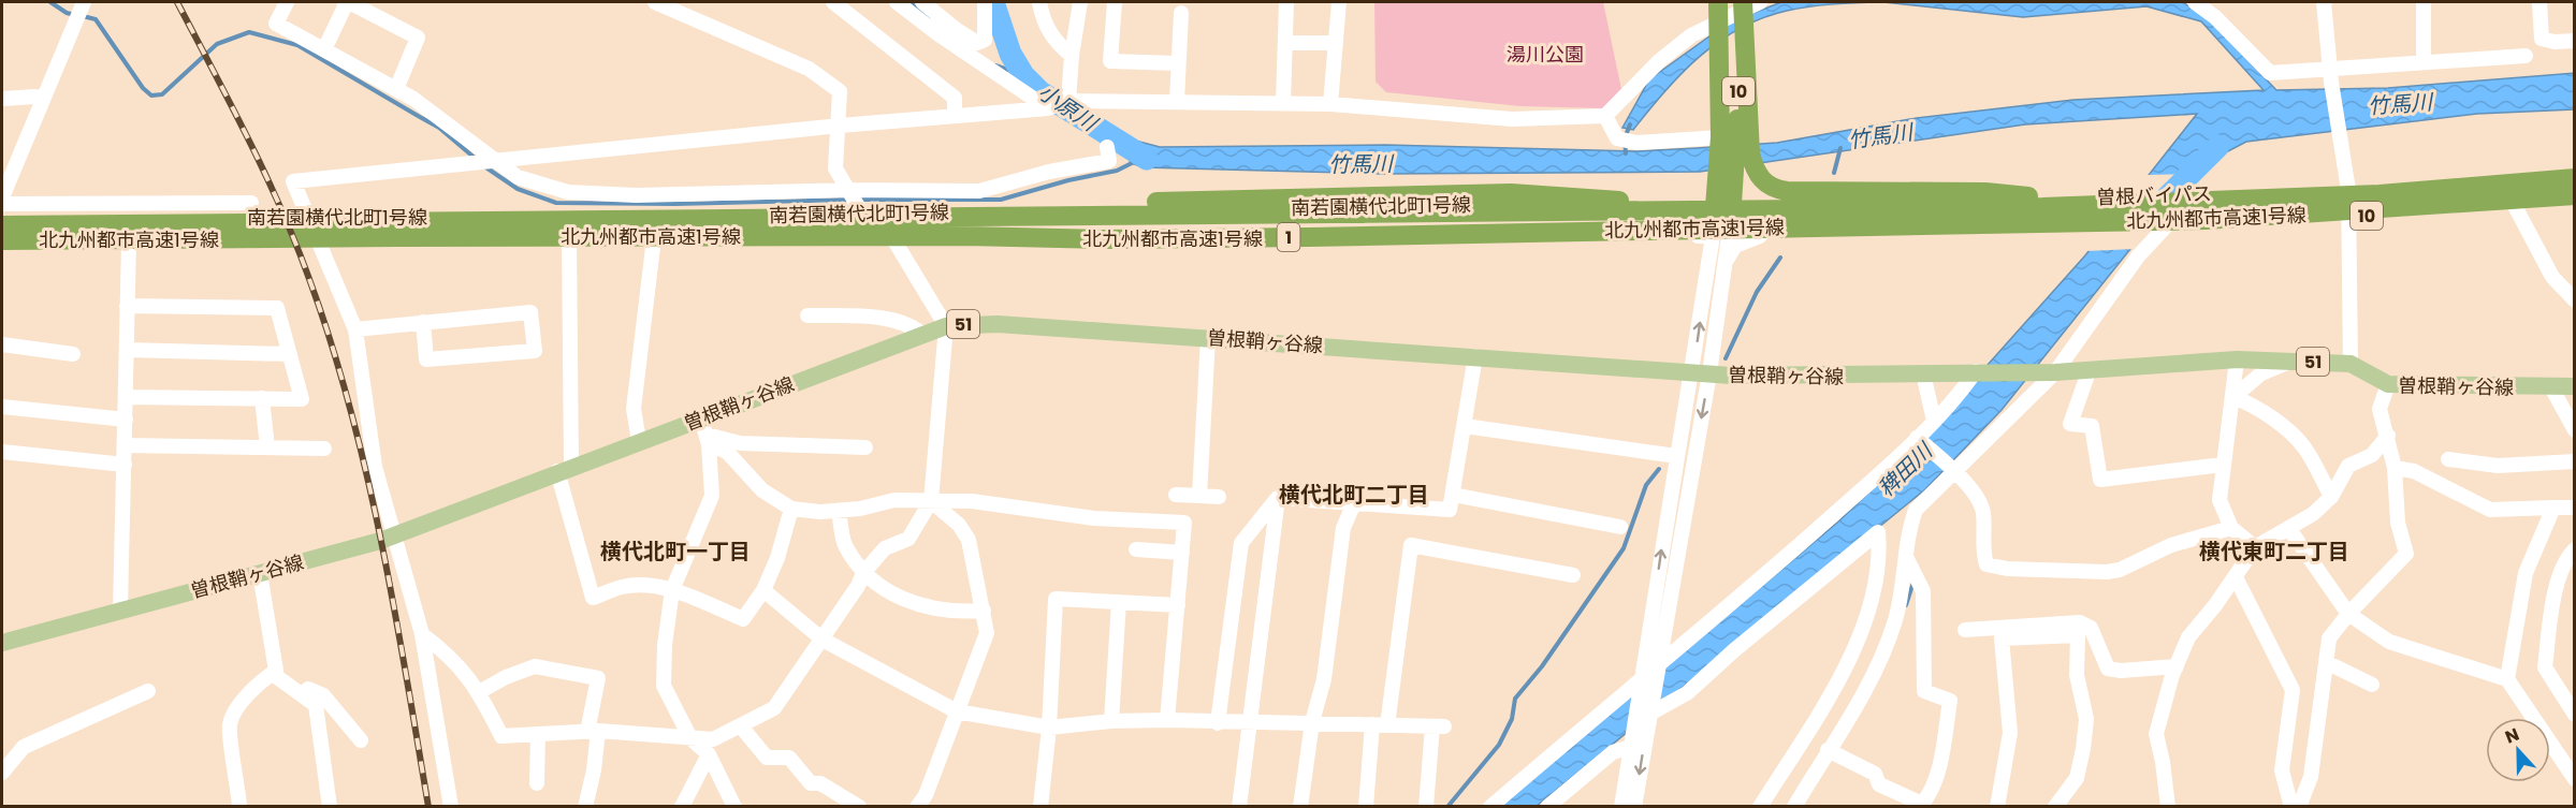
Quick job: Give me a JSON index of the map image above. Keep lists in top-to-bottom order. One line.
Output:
{"streets":{"highway":["10","曽根バイパス","北九州都市高速1号線","1"],"main road":["51","曽根鞘ヶ谷線"],"street":["南若園横代北町1号線"]},"crossings":[["10","曽根バイパス"],["10","南若園横代北町1号線"],["曽根バイパス","南若園横代北町1号線"],["南若園横代北町1号線","北九州都市高速1号線"]],"districts":["横代北町二丁目","横代北町一丁目","横代東町二丁目"],"water":["竹馬川","小原川","稗田川"],"parks":["湯川公園"],"north":"top"}
